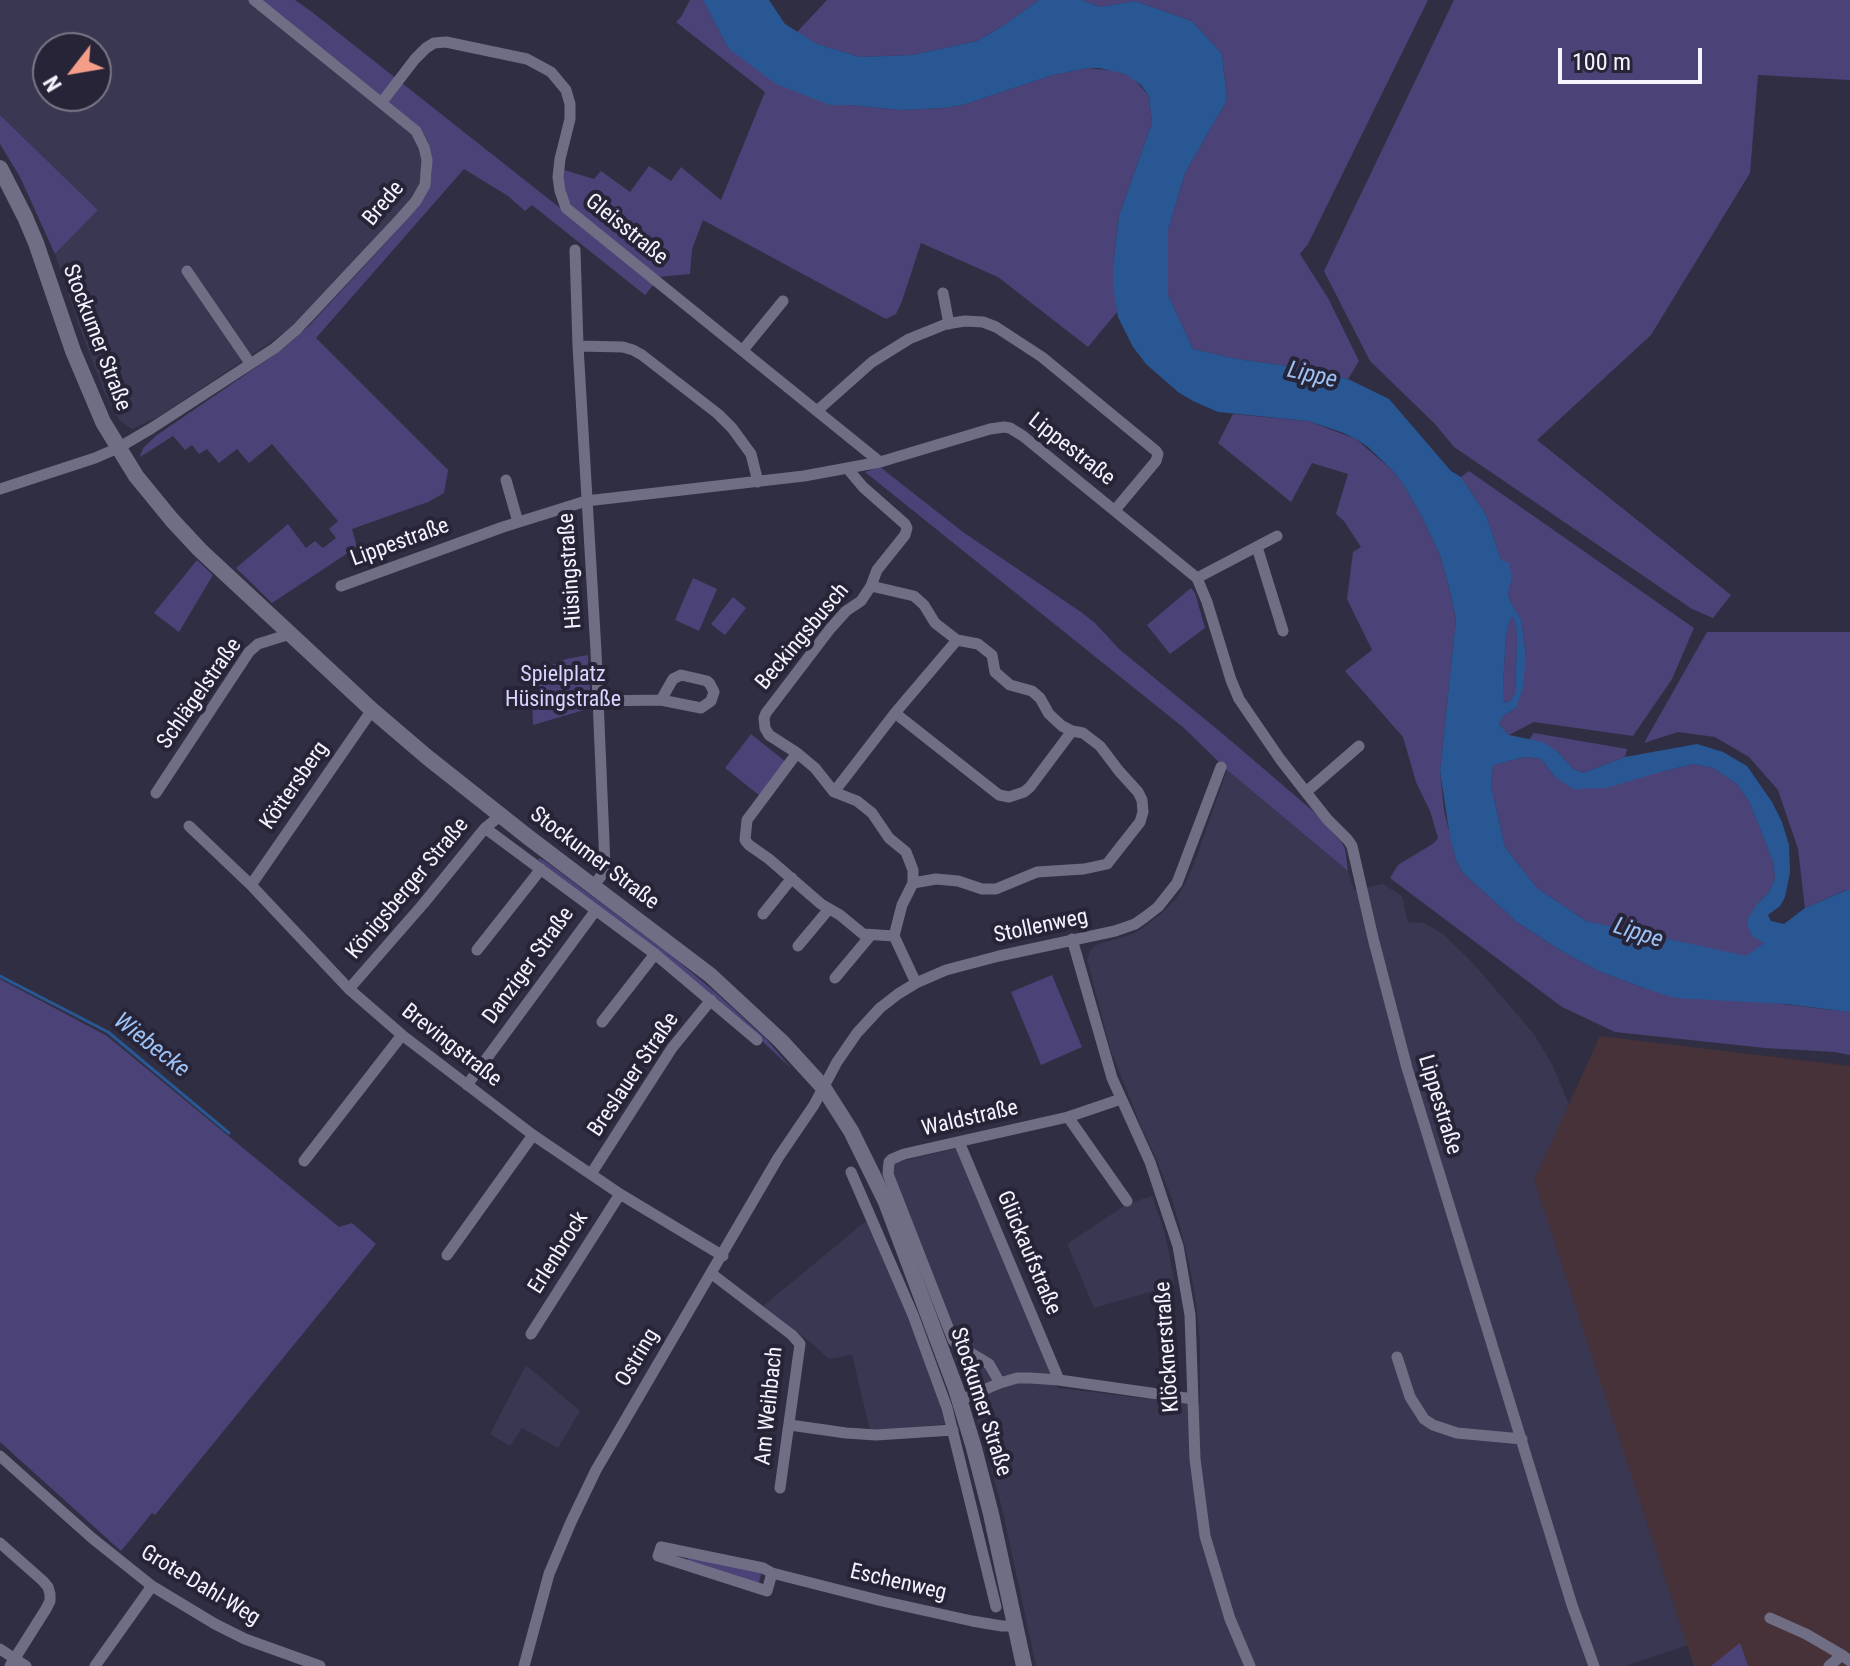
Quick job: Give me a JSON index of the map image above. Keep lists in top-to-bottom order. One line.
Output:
{"streets":{"main road":["Stockumer Straße"],"street":["Brede","Gleisstraße","Lippestraße","Hüsingstraße","Beckingsbusch","Schlägelstraße","Köttersberg","Königsberger Straße","Stollenweg","Danziger Straße","Brevingstraße","Breslauer Straße","Waldstraße","Erlenbrock","Glückaufstraße","Klöcknerstraße","Ostring","Am Weihbach","Eschenweg","Grote-Dahl-Weg"]},"crossings":[["Brede","Gleisstraße"],["Brede","Stockumer Straße"],["Gleisstraße","Lippestraße"],["Stockumer Straße","Hüsingstraße"],["Stockumer Straße","Schlägelstraße"],["Stockumer Straße","Köttersberg"],["Stockumer Straße","Königsberger Straße"],["Stockumer Straße","Stollenweg"],["Stockumer Straße","Danziger Straße"],["Stockumer Straße","Breslauer Straße"],["Stockumer Straße","Waldstraße"],["Stockumer Straße","Ostring"],["Stockumer Straße","Eschenweg"],["Lippestraße","Hüsingstraße"],["Lippestraße","Beckingsbusch"],["Köttersberg","Brevingstraße"],["Königsberger Straße","Brevingstraße"],["Stollenweg","Klöcknerstraße"],["Stollenweg","Ostring"],["Danziger Straße","Brevingstraße"],["Brevingstraße","Breslauer Straße"],["Brevingstraße","Erlenbrock"],["Brevingstraße","Ostring"],["Waldstraße","Glückaufstraße"],["Waldstraße","Klöcknerstraße"],["Ostring","Am Weihbach"]],"water":["Lippe","Wiebecke"],"parks":["Spielplatz Hüsingstraße"],"scale_bar":"100 m","north":"bottom left"}
